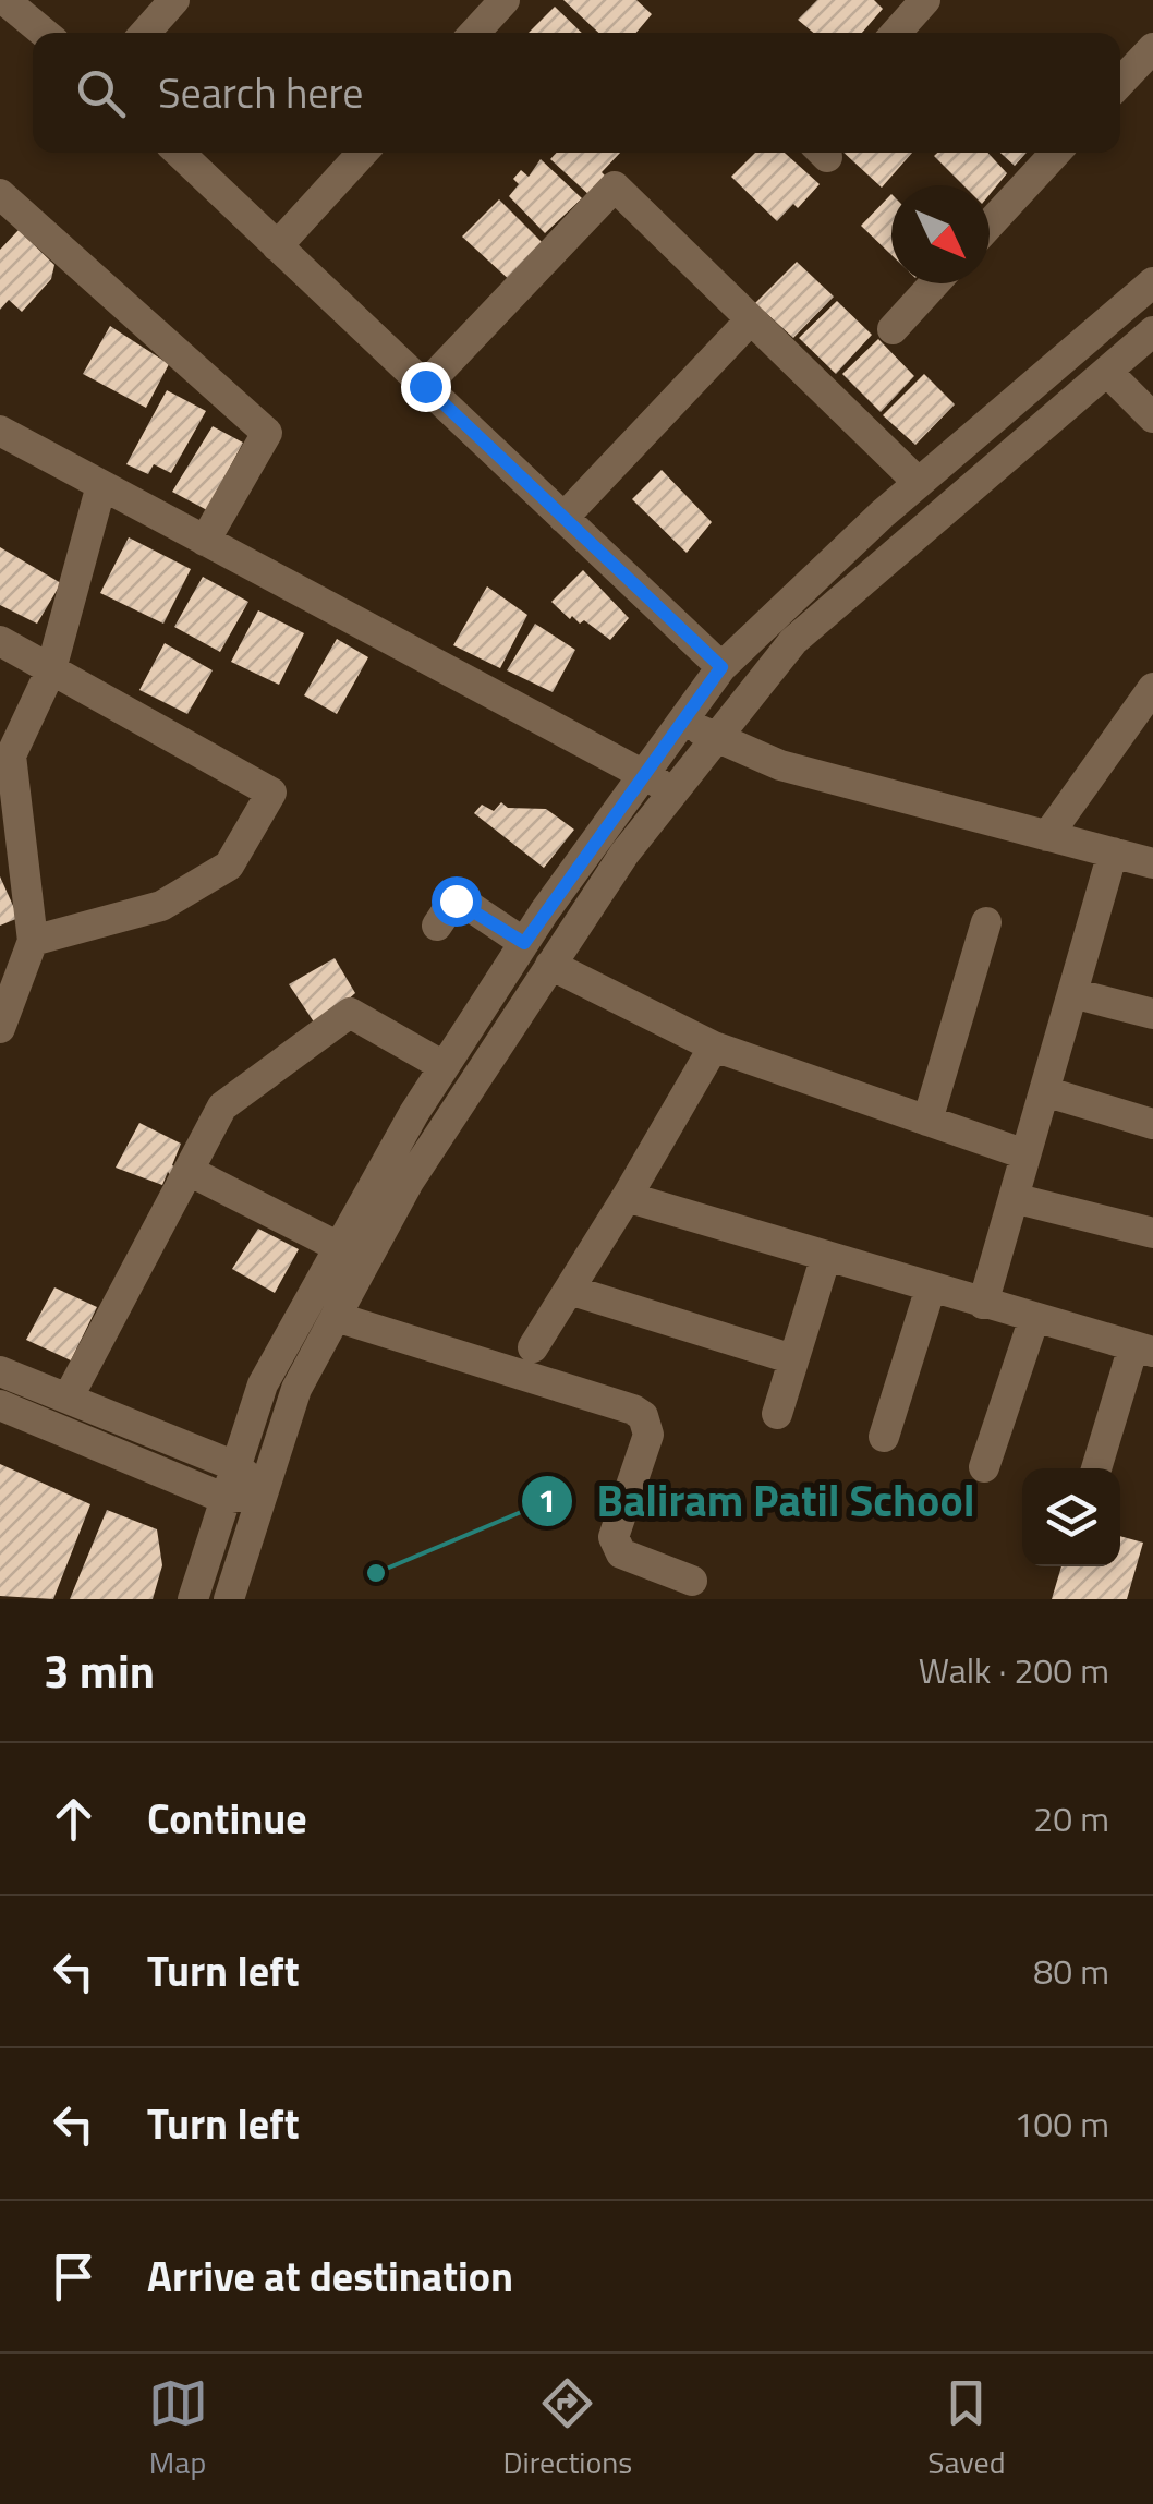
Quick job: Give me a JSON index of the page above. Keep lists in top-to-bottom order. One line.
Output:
{"places":["Baliram Patil School"],"north":"bottom right","page":{"search":"Search here","heading":["3 min","Walk · 200 m"],"list":[["Continue","20 m"],["Turn left","80 m"],["Turn left","100 m"],"Arrive at destination"],"nav":["Map","Directions","Saved"]}}
